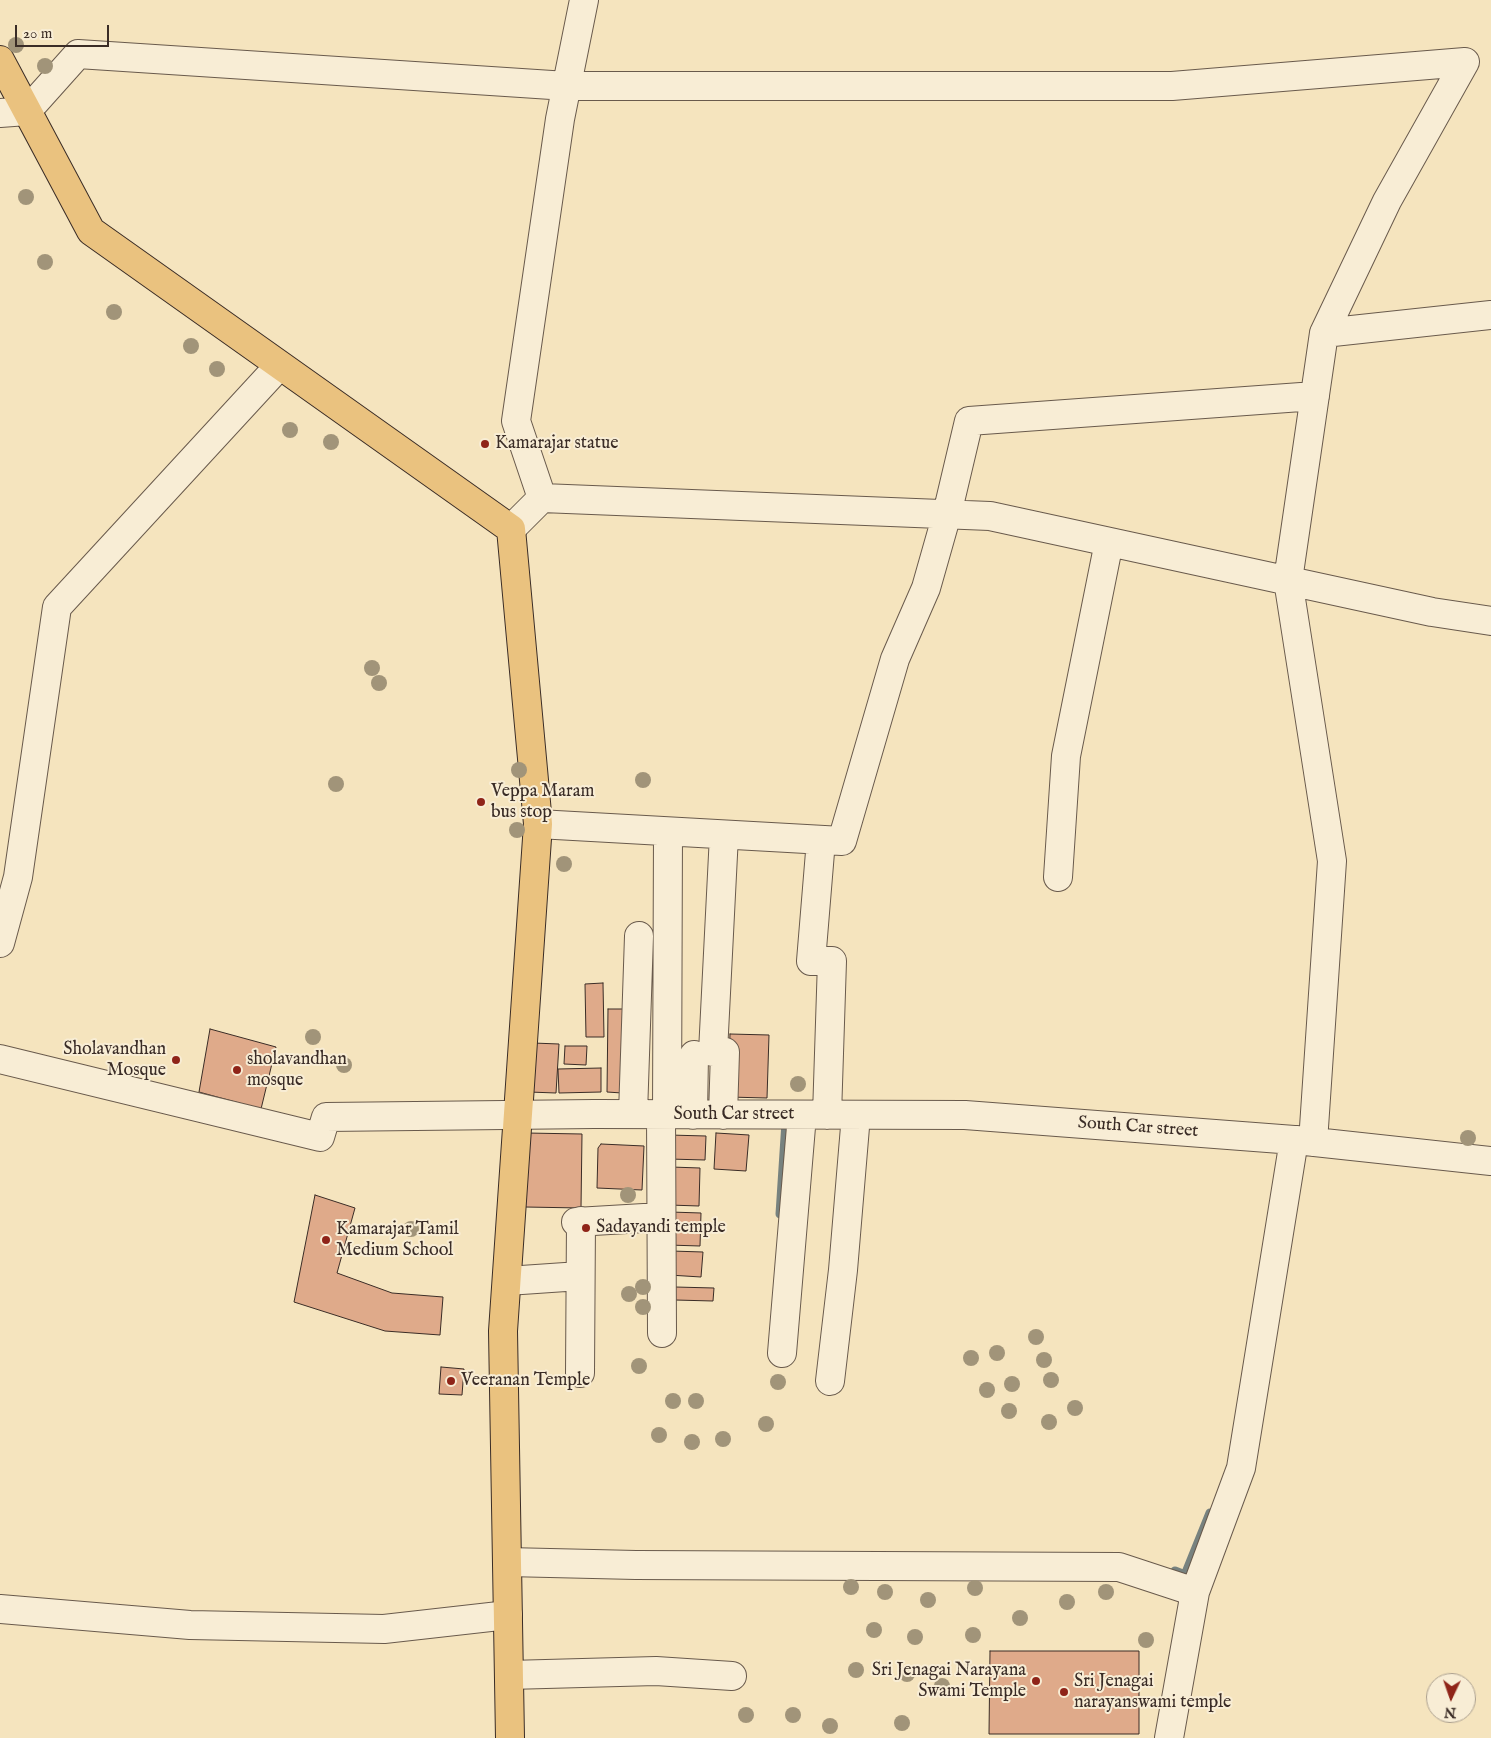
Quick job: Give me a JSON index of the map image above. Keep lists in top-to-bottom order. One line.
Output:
{"streets":{"street":["South Car street"]},"places":["Kamarajar statue","Veppa Maram bus stop","Sholavandhan Mosque","sholavandhan mosque","Sadayandi temple","Kamarajar Tamil Medium School","Veeranan Temple","Sri Jenagai Narayana Swami Temple","Sri Jenagai narayanswami temple"],"scale_bar":"20 m","north":"bottom"}
